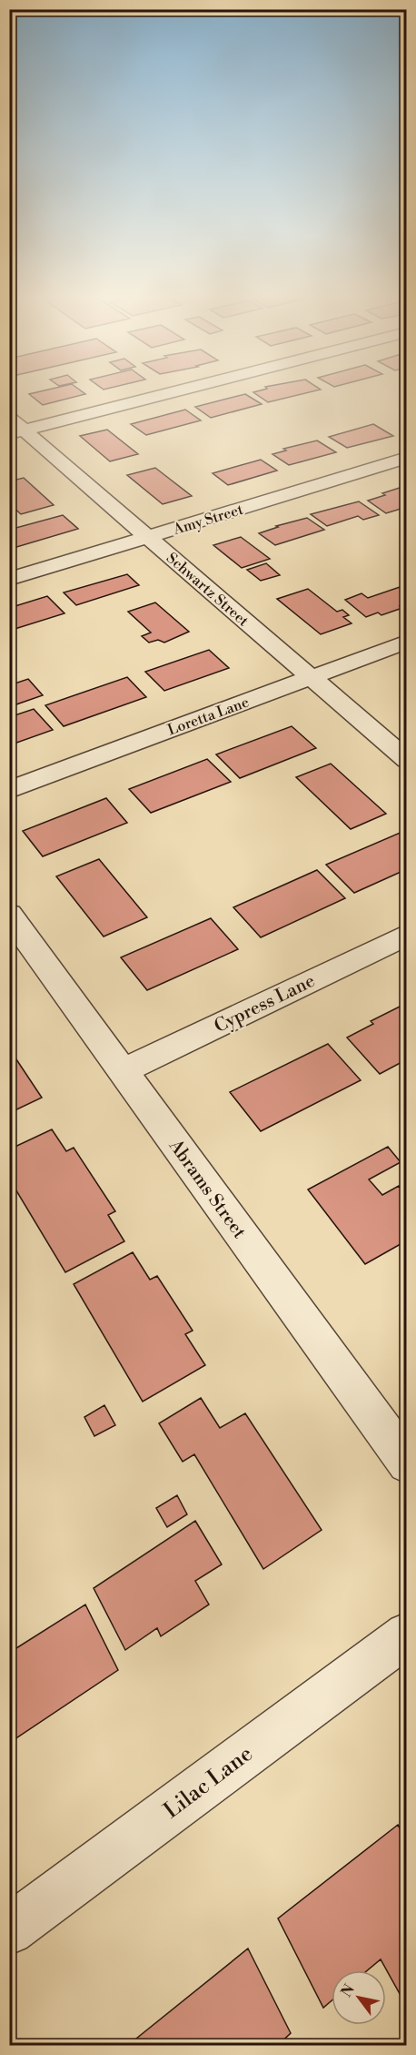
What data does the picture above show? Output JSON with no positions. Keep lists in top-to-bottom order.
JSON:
{
  "streets": {
    "street": [
      "Amy Street",
      "Schwartz Street",
      "Loretta Lane",
      "Cypress Lane",
      "Abrams Street",
      "Lilac Lane"
    ]
  },
  "crossings": [
    ["Amy Street", "Schwartz Street"],
    ["Schwartz Street", "Loretta Lane"],
    ["Cypress Lane", "Abrams Street"]
  ],
  "north": "top left"
}
